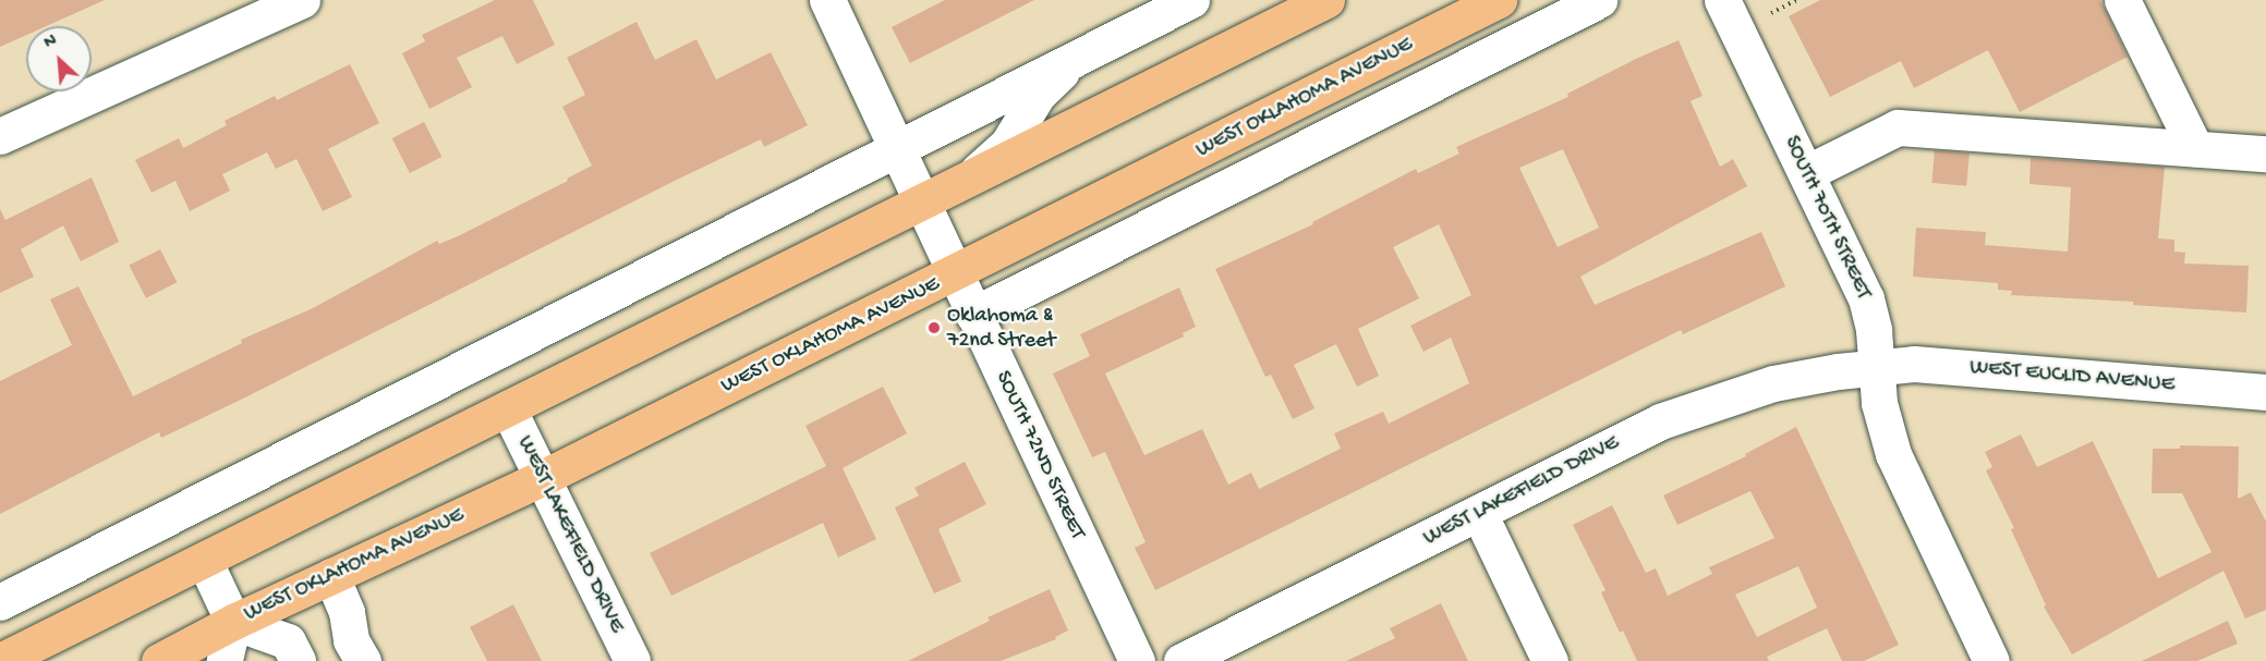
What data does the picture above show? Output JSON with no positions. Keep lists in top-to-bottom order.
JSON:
{
  "streets": {
    "main road": ["WEST OKLAHOMA AVENUE"],
    "street": [
      "SOUTH 70TH STREET",
      "WEST EUCLID AVENUE",
      "SOUTH 72ND STREET",
      "WEST LAKEFIELD DRIVE"
    ]
  },
  "crossings": [
    ["WEST OKLAHOMA AVENUE", "SOUTH 72ND STREET"],
    ["WEST OKLAHOMA AVENUE", "WEST LAKEFIELD DRIVE"],
    ["SOUTH 70TH STREET", "WEST EUCLID AVENUE"],
    ["SOUTH 70TH STREET", "WEST LAKEFIELD DRIVE"],
    ["WEST EUCLID AVENUE", "WEST LAKEFIELD DRIVE"]
  ],
  "places": ["Oklahoma & 72nd Street"],
  "north": "top left"
}
